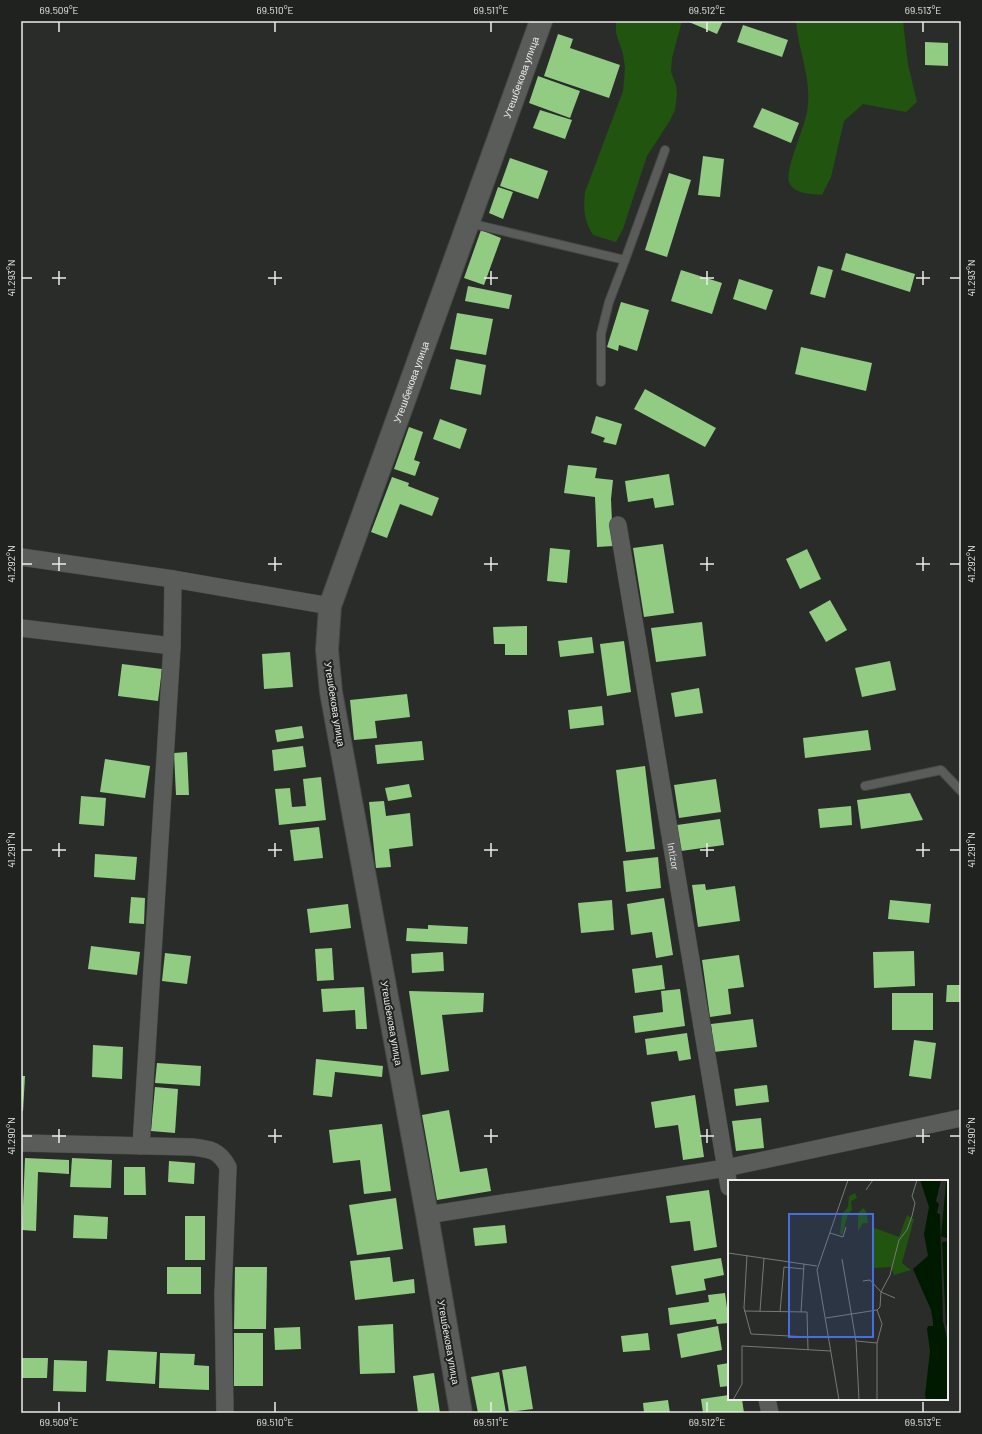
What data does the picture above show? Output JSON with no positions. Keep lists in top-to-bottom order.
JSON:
{
  "streets": {
    "main road": ["Утешбекова улица"],
    "street": ["Intizor"]
  },
  "coordinates": [
    "69.509°E",
    "69.510°E",
    "69.511°E",
    "69.512°E",
    "69.513°E",
    "41.293°N",
    "41.292°N",
    "41.291°N",
    "41.290°N"
  ]
}
